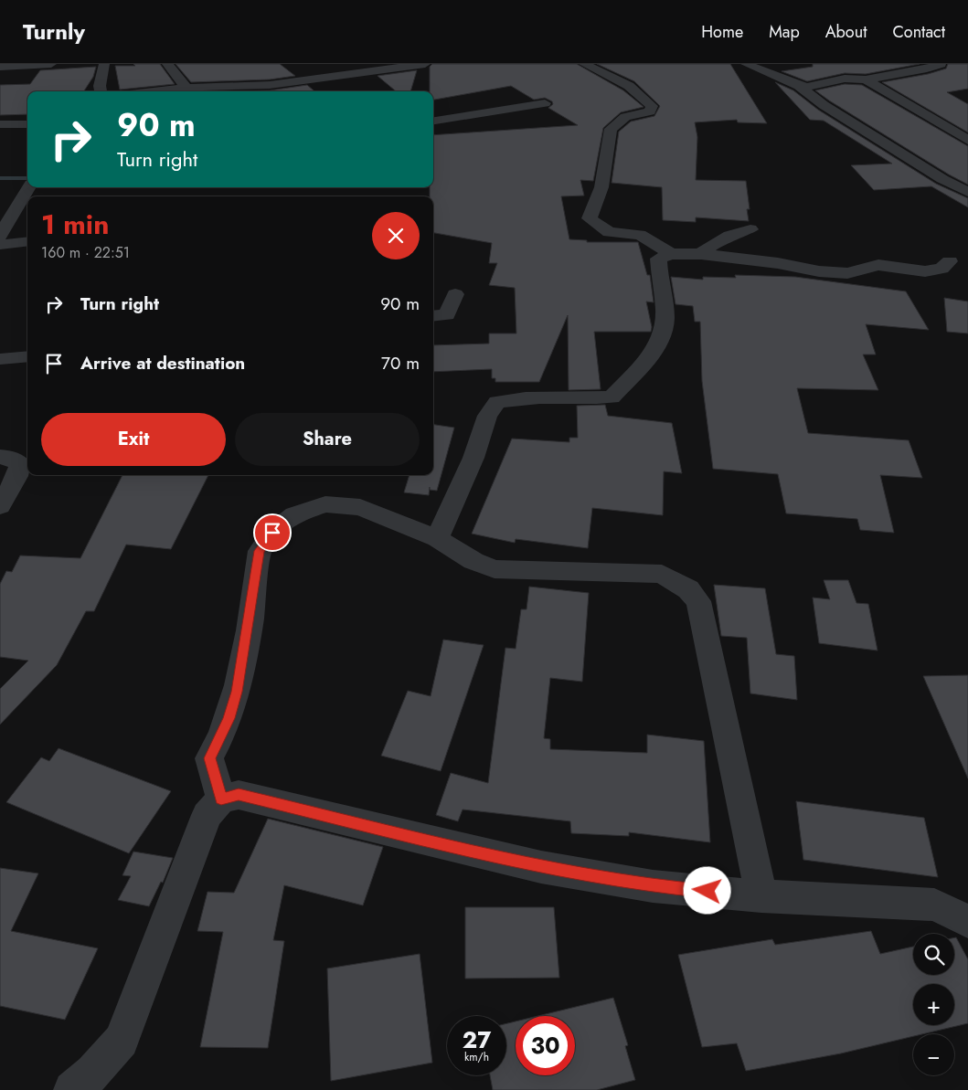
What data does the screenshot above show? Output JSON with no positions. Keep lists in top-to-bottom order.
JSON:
{
  "page": {
    "header": "Turnly",
    "nav": [
      "Home",
      "Map",
      "About",
      "Contact"
    ],
    "turn": ["90 m", "Turn right"],
    "heading": ["1 min", "160 m · 22:51"],
    "list": [
      {
        "name": "Turn right",
        "value": "90 m"
      },
      {
        "name": "Arrive at destination",
        "value": "70 m"
      }
    ],
    "buttons": ["Exit", "Share"],
    "map_buttons": ["+", "−"],
    "speed": "27 km/h",
    "limit": "30"
  }
}
